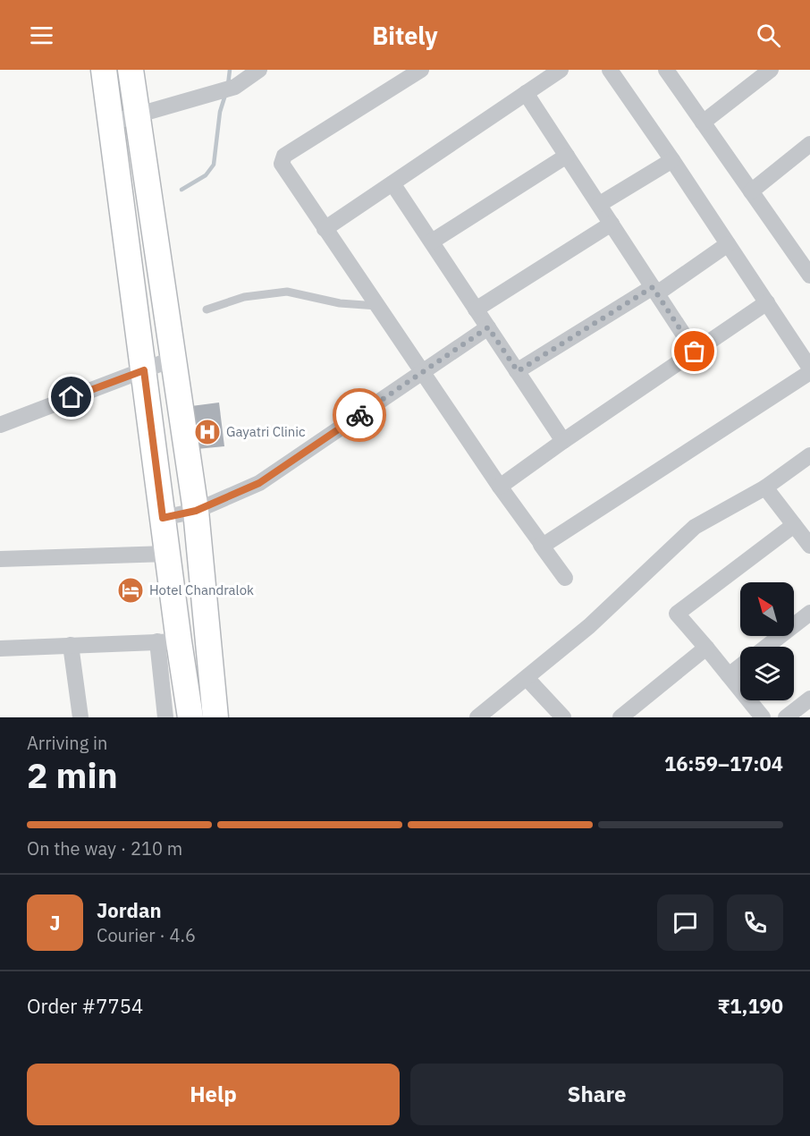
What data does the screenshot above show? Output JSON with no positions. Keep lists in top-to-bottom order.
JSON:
{
  "places": {
    "hospital": ["Gayatri Clinic"],
    "hotel": ["Hotel Chandralok"]
  },
  "north": "top left",
  "page": {
    "header": "Bitely",
    "heading": ["2 min", "Arriving in", "16:59–17:04"],
    "panel": [
      "Jordan",
      "Courier · 4.6",
      "Order #7754",
      "₹1,190"
    ],
    "bar": "On the way · 210 m",
    "round": "J",
    "buttons": ["Help", "Share"]
  }
}
